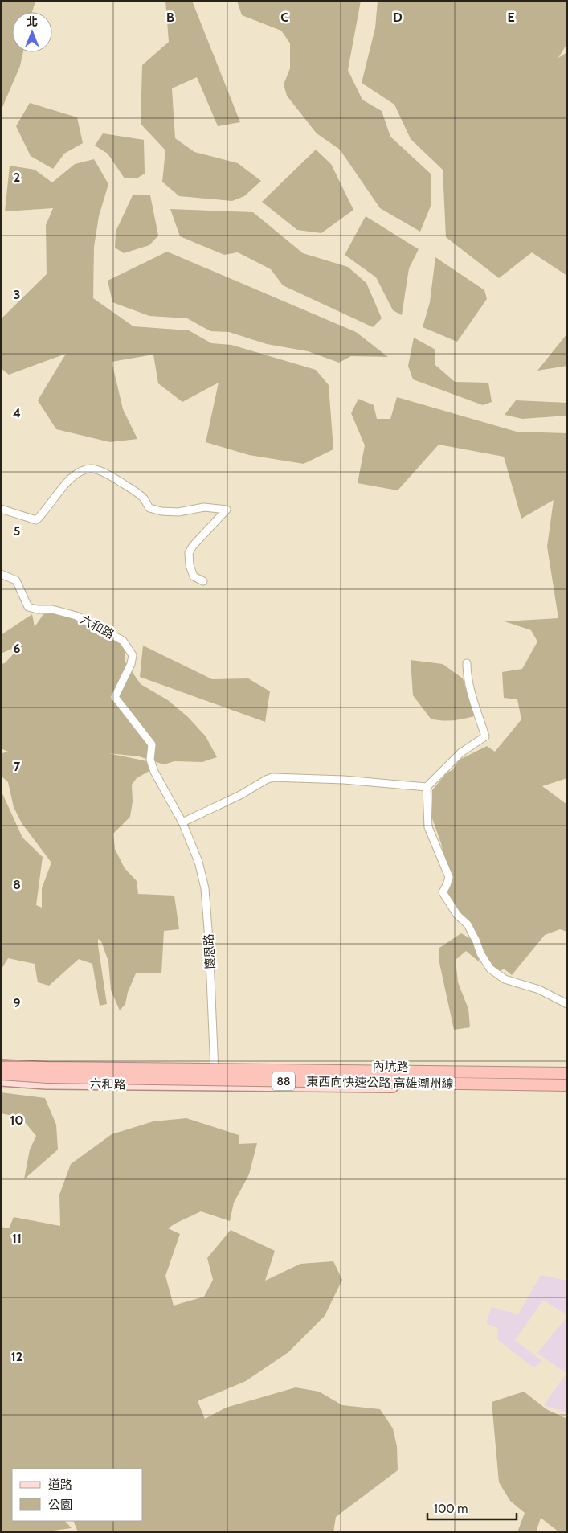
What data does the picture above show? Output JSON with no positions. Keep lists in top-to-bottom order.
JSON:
{
  "streets": {
    "highway": ["88", "東西向快速公路 高雄潮州線"],
    "main road": ["六和路", "內坑路"],
    "street": ["懷恩路"]
  },
  "crossings": [
    ["六和路", "懷恩路"],
    ["六和路", "內坑路"],
    ["懷恩路", "內坑路"]
  ],
  "legend": ["道路", "公園"],
  "scale_bar": "100 m",
  "north": "top",
  "grid": {
    "columns": [
      "B",
      "C",
      "D",
      "E"
    ],
    "rows": [
      "2",
      "3",
      "4",
      "5",
      "6",
      "7",
      "8",
      "9",
      "10",
      "11",
      "12"
    ]
  }
}
